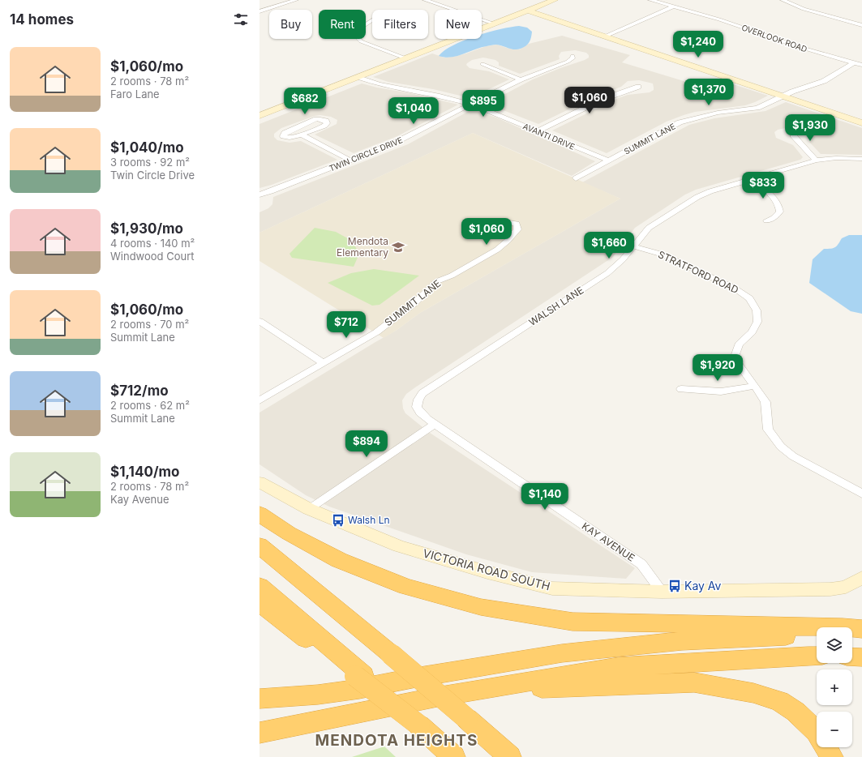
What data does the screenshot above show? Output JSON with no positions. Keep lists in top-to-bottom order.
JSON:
{
  "streets": {
    "street": [
      "OVERLOOK ROAD",
      "AVANTI DRIVE",
      "SUMMIT LANE",
      "TWIN CIRCLE DRIVE",
      "STRATFORD ROAD",
      "WALSH LANE",
      "KAY AVENUE",
      "VICTORIA ROAD SOUTH"
    ]
  },
  "crossings": [
    ["OVERLOOK ROAD", "SUMMIT LANE"],
    ["AVANTI DRIVE", "SUMMIT LANE"],
    ["AVANTI DRIVE", "TWIN CIRCLE DRIVE"],
    ["STRATFORD ROAD", "WALSH LANE"],
    ["WALSH LANE", "KAY AVENUE"],
    ["KAY AVENUE", "VICTORIA ROAD SOUTH"]
  ],
  "districts": ["MENDOTA HEIGHTS"],
  "places": {
    "school or university": ["Mendota Elementary"],
    "bus stop": ["Walsh Ln", "Kay Av"]
  },
  "page": {
    "heading": "14 homes",
    "chip": [
      "Buy",
      "Rent",
      "Filters",
      "New"
    ],
    "price": [
      "$1,240",
      "$1,370",
      "$1,060",
      "$682",
      "$895",
      "$1,040",
      "$1,930",
      "$833",
      "$1,060",
      "$1,660",
      "$712",
      "$1,920",
      "$894",
      "$1,140"
    ],
    "list": [
      {
        "name": "$1,060/mo",
        "note": "2 rooms · 78 m² · Faro Lane"
      },
      {
        "name": "$1,040/mo",
        "note": "3 rooms · 92 m² · Twin Circle Drive"
      },
      {
        "name": "$1,930/mo",
        "note": "4 rooms · 140 m² · Windwood Court"
      },
      {
        "name": "$1,060/mo",
        "note": "2 rooms · 70 m² · Summit Lane"
      },
      {
        "name": "$712/mo",
        "note": "2 rooms · 62 m² · Summit Lane"
      },
      {
        "name": "$1,140/mo",
        "note": "2 rooms · 78 m² · Kay Avenue"
      }
    ],
    "map_buttons": ["+", "−"]
  }
}
